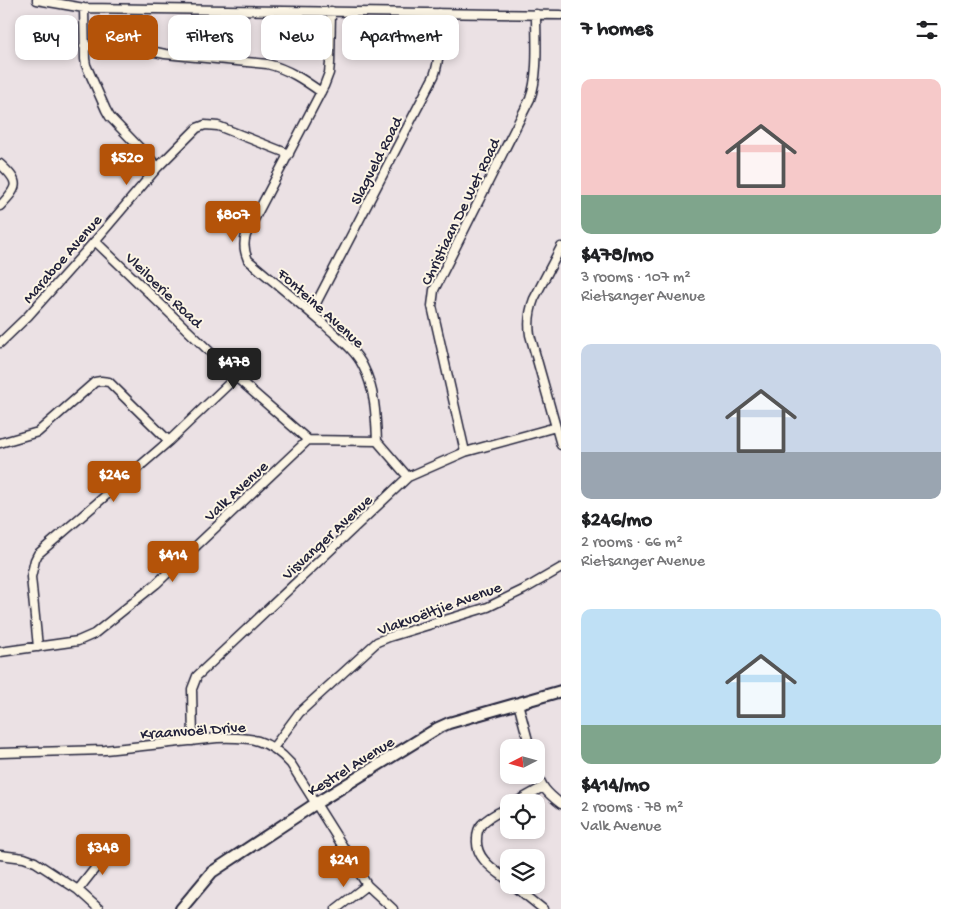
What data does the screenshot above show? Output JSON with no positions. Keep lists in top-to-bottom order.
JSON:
{
  "streets": {
    "street": [
      "Slagveld Road",
      "Christiaan De Wet Road",
      "Maraboe Avenue",
      "Vleiloerie Road",
      "Fonteine Avenue",
      "Valk Avenue",
      "Visvanger Avenue",
      "Vlakvoëltjie Avenue",
      "Kraanvoël Drive",
      "Kestrel Avenue"
    ]
  },
  "crossings": [
    ["Slagveld Road", "Fonteine Avenue"],
    ["Christiaan De Wet Road", "Visvanger Avenue"],
    ["Maraboe Avenue", "Vleiloerie Road"],
    ["Maraboe Avenue", "Fonteine Avenue"],
    ["Vleiloerie Road", "Valk Avenue"],
    ["Visvanger Avenue", "Kraanvoël Drive"],
    ["Vlakvoëltjie Avenue", "Kraanvoël Drive"],
    ["Kraanvoël Drive", "Kestrel Avenue"]
  ],
  "north": "left",
  "page": {
    "heading": "7 homes",
    "chip": [
      "Buy",
      "Rent",
      "Filters",
      "New",
      "Apartment"
    ],
    "list": [
      {
        "name": "$478/mo",
        "note": "3 rooms · 107 m² · Rietsanger Avenue"
      },
      {
        "name": "$246/mo",
        "note": "2 rooms · 66 m² · Rietsanger Avenue"
      },
      {
        "name": "$414/mo",
        "note": "2 rooms · 78 m² · Valk Avenue"
      }
    ],
    "price": [
      "$520",
      "$807",
      "$478",
      "$246",
      "$414",
      "$348",
      "$241"
    ]
  }
}
